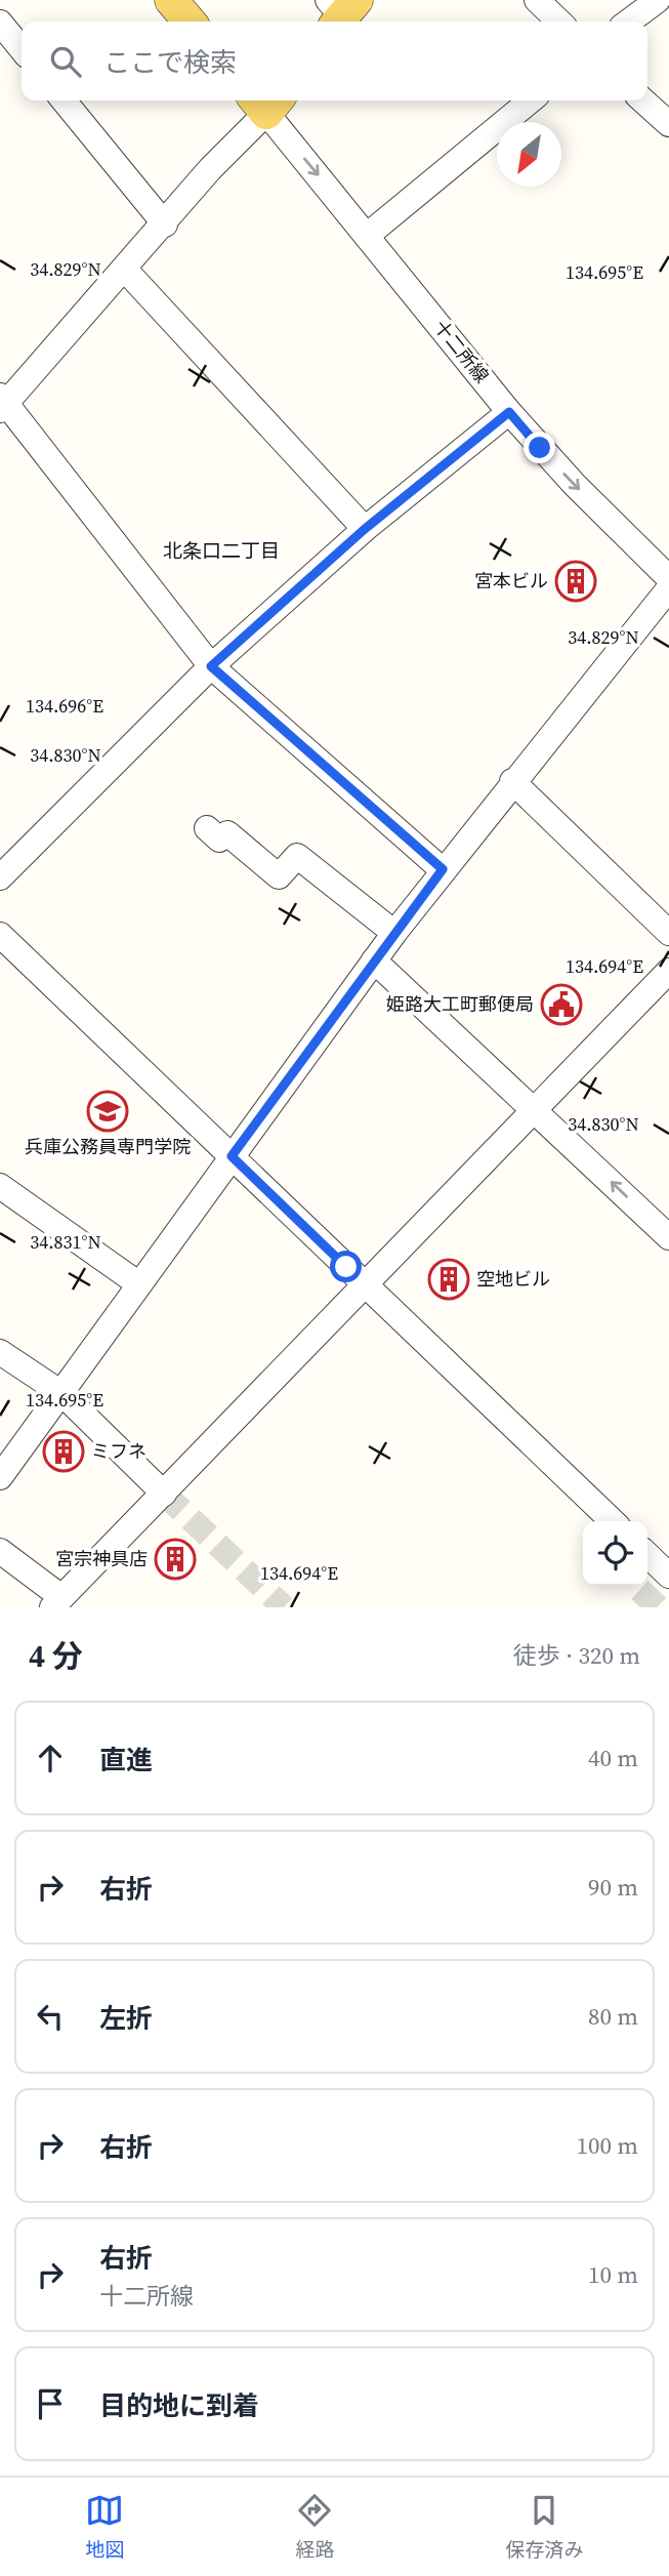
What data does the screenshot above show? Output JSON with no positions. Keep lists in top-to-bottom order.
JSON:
{
  "streets": {
    "street": ["十二所線"]
  },
  "districts": ["北条口二丁目"],
  "places": {
    "building": [
      "宮本ビル",
      "空地ビル",
      "ミフネ",
      "宮宗神具店"
    ],
    "public building": ["姫路大工町郵便局"],
    "school or university": ["兵庫公務員専門学院"]
  },
  "north": "bottom left",
  "page": {
    "search": "ここで検索",
    "heading": ["4 分", "徒歩 · 320 m"],
    "list": [
      ["直進", "40 m"],
      ["右折", "90 m"],
      ["左折", "80 m"],
      ["右折", "100 m"],
      ["右折", "十二所線", "10 m"],
      "目的地に到着"
    ],
    "nav": ["地図", "経路", "保存済み"]
  },
  "coordinates": [
    "34.829°N",
    "134.695°E",
    "134.696°E",
    "34.830°N",
    "134.694°E",
    "34.831°N"
  ]
}
